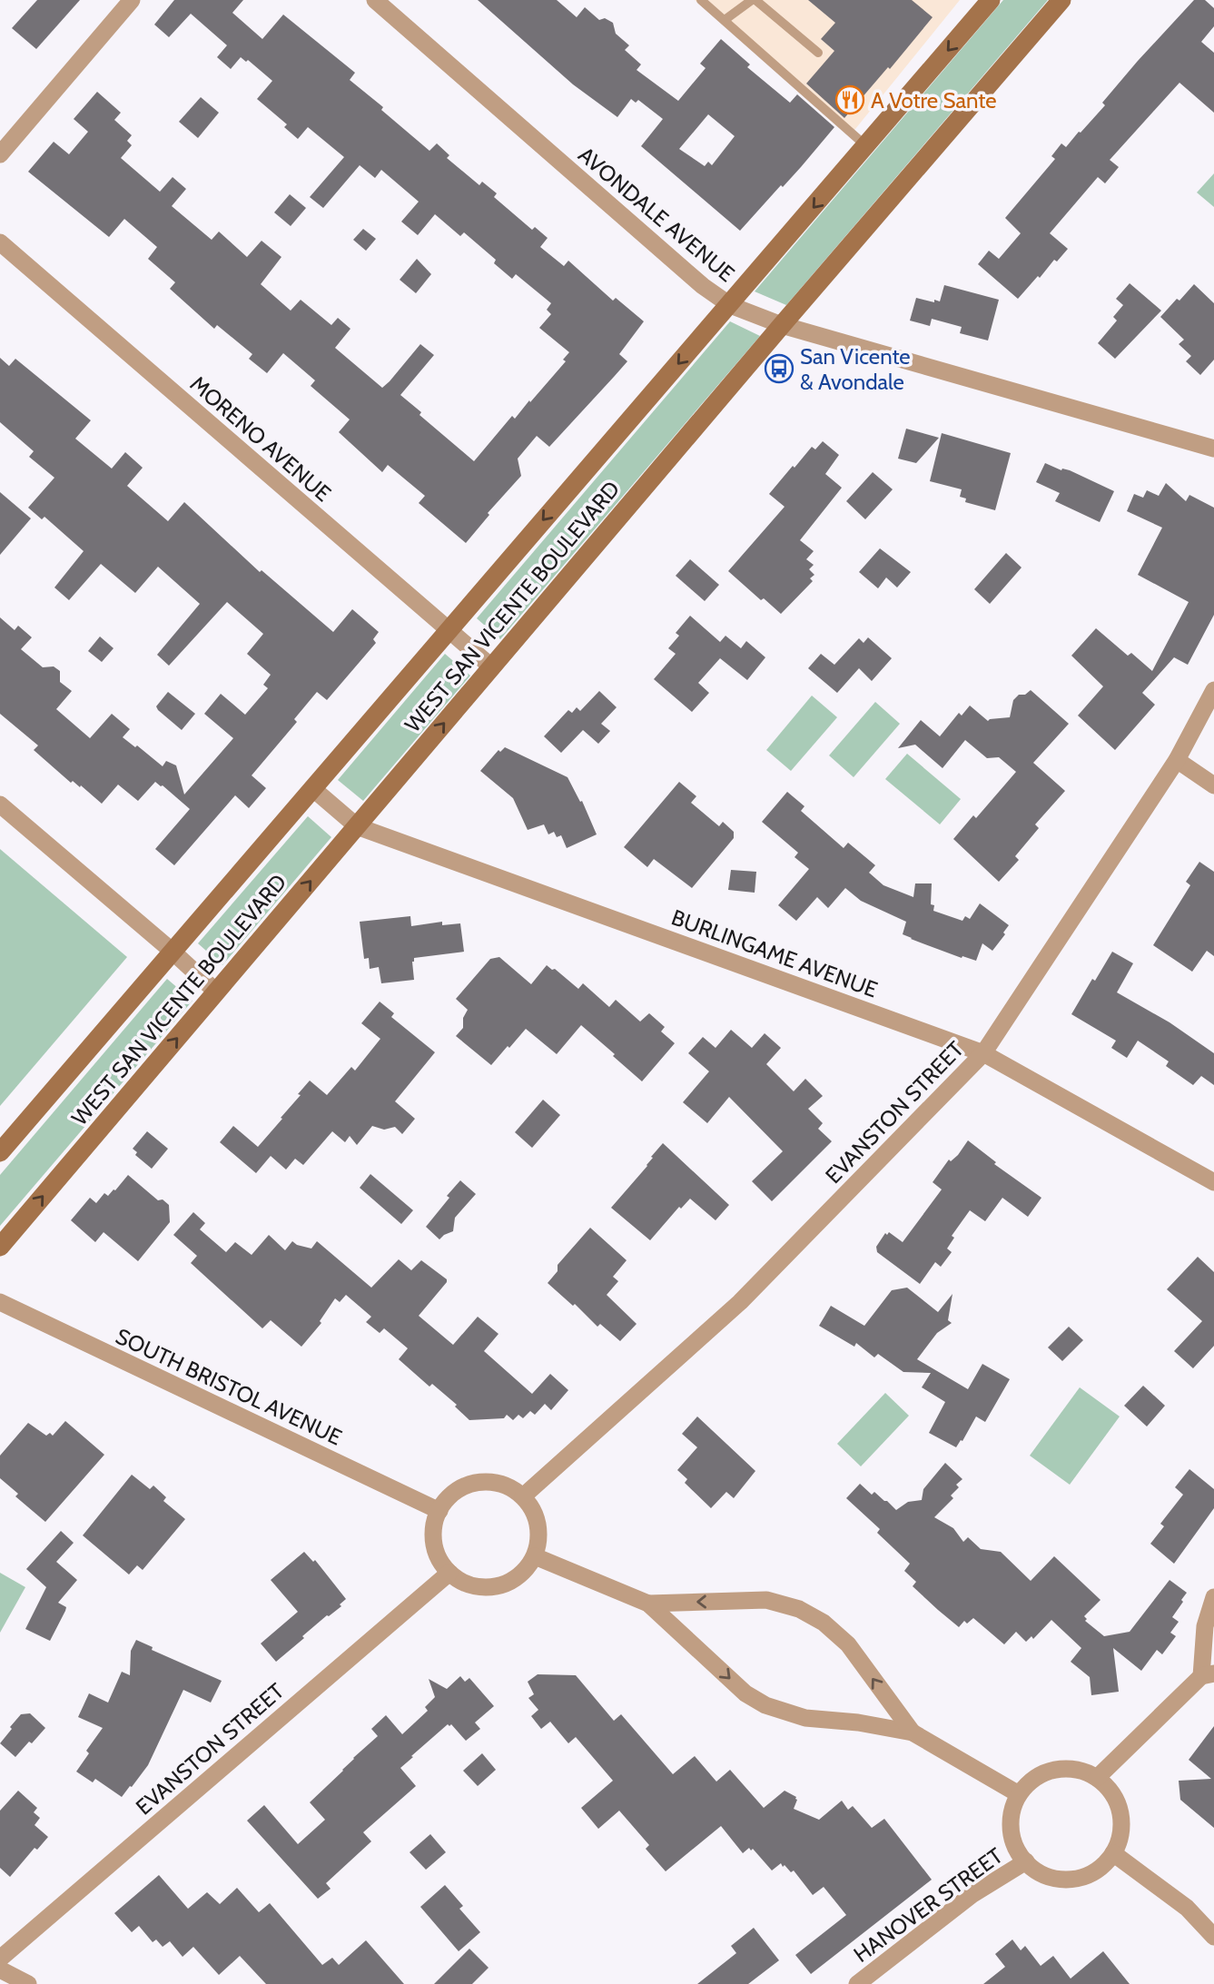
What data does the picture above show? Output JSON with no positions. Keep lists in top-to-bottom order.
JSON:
{
  "streets": {
    "main road": ["WEST SAN VICENTE BOULEVARD"],
    "street": [
      "AVONDALE AVENUE",
      "MORENO AVENUE",
      "BURLINGAME AVENUE",
      "EVANSTON STREET",
      "SOUTH BRISTOL AVENUE",
      "HANOVER STREET"
    ]
  },
  "crossings": [
    ["AVONDALE AVENUE", "WEST SAN VICENTE BOULEVARD"],
    ["MORENO AVENUE", "WEST SAN VICENTE BOULEVARD"],
    ["WEST SAN VICENTE BOULEVARD", "BURLINGAME AVENUE"],
    ["BURLINGAME AVENUE", "EVANSTON STREET"],
    ["EVANSTON STREET", "SOUTH BRISTOL AVENUE"]
  ],
  "places": {
    "restaurant": ["A Votre Sante"],
    "bus stop": ["San Vicente & Avondale"]
  }
}
